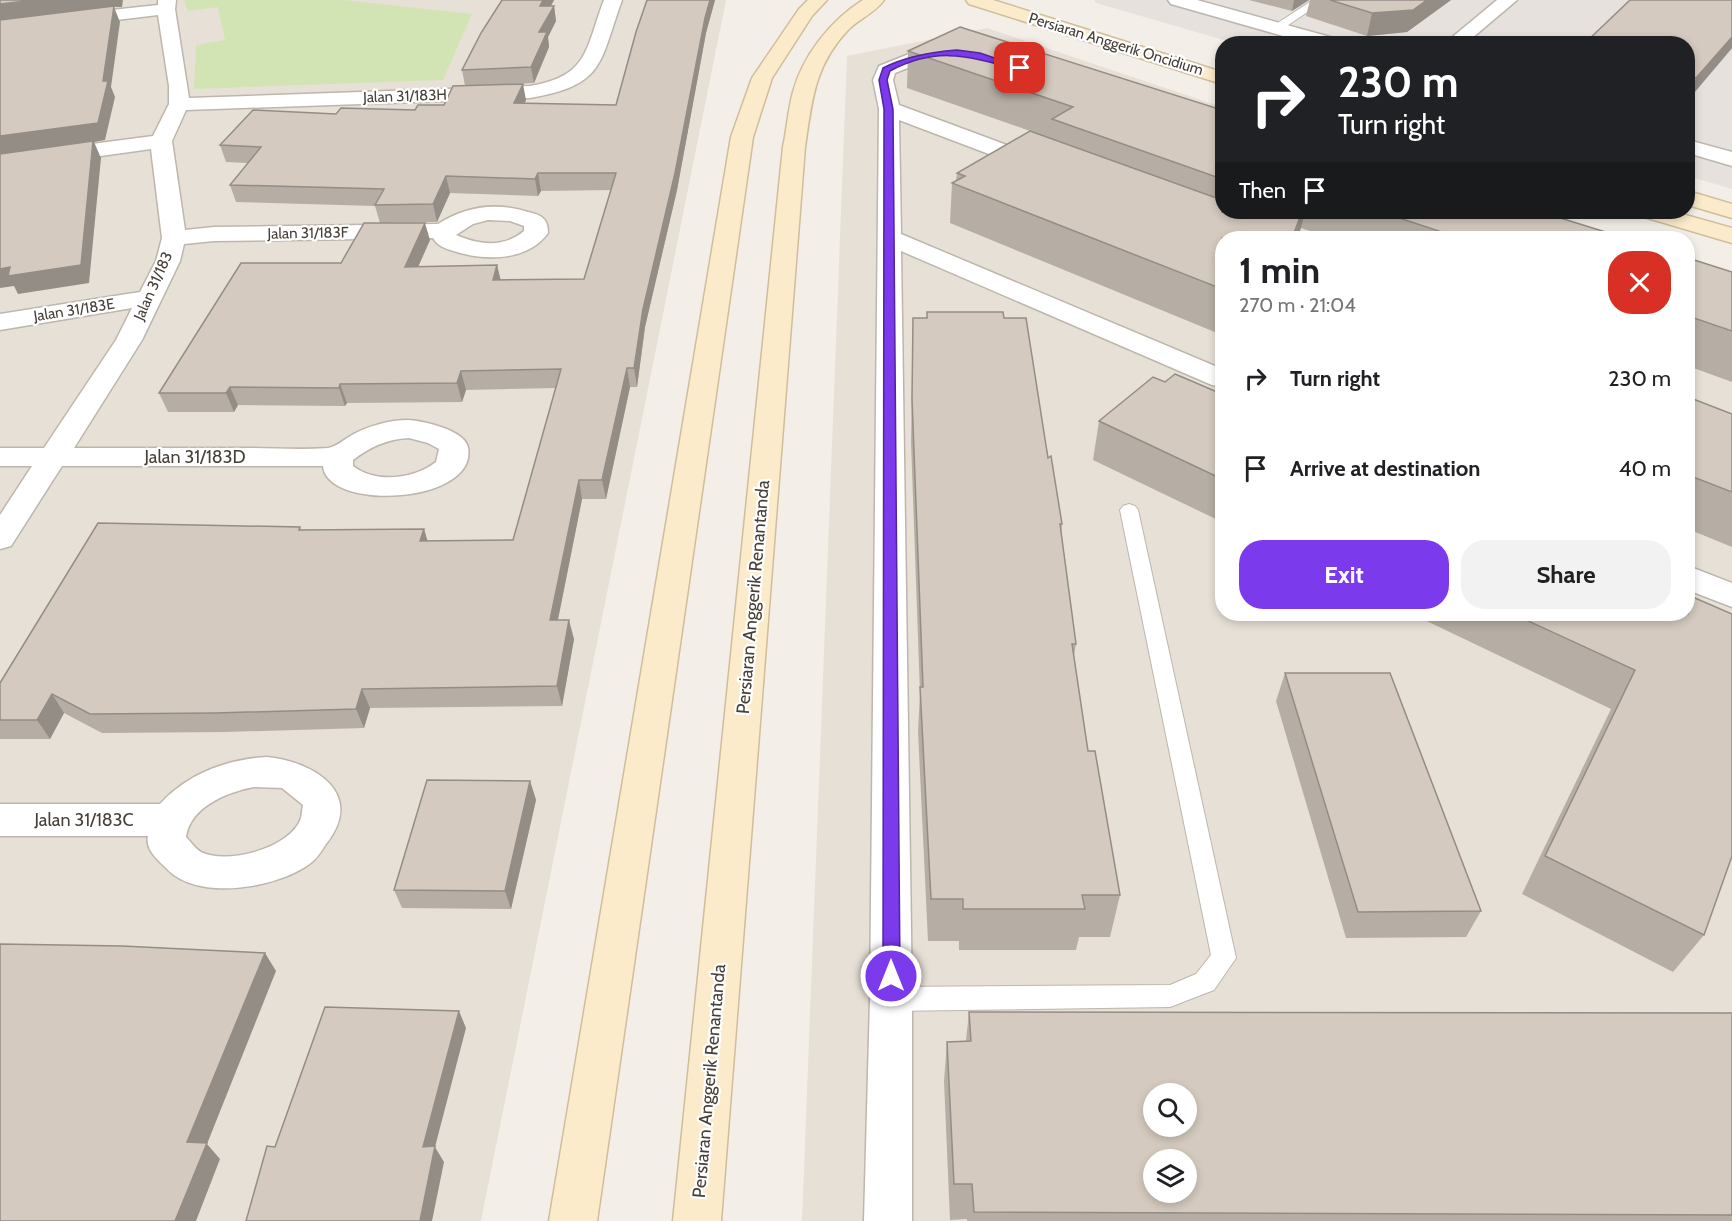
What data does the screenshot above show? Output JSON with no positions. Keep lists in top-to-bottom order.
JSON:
{
  "streets": {
    "main road": ["Persiaran Anggerik Oncidium", "Persiaran Anggerik Renantanda"],
    "street": [
      "Jalan 31/183H",
      "Jalan 31/183F",
      "Jalan 31/183",
      "Jalan 31/183E",
      "Jalan 31/183D",
      "Jalan 31/183C"
    ]
  },
  "crossings": [
    ["Jalan 31/183F", "Jalan 31/183"],
    ["Jalan 31/183", "Jalan 31/183E"],
    ["Jalan 31/183", "Jalan 31/183D"]
  ],
  "page": {
    "turn": ["230 m", "Turn right"],
    "then": "Then",
    "heading": ["1 min", "270 m · 21:04"],
    "list": [
      {
        "name": "Turn right",
        "value": "230 m"
      },
      {
        "name": "Arrive at destination",
        "value": "40 m"
      }
    ],
    "buttons": ["Exit", "Share"]
  }
}
